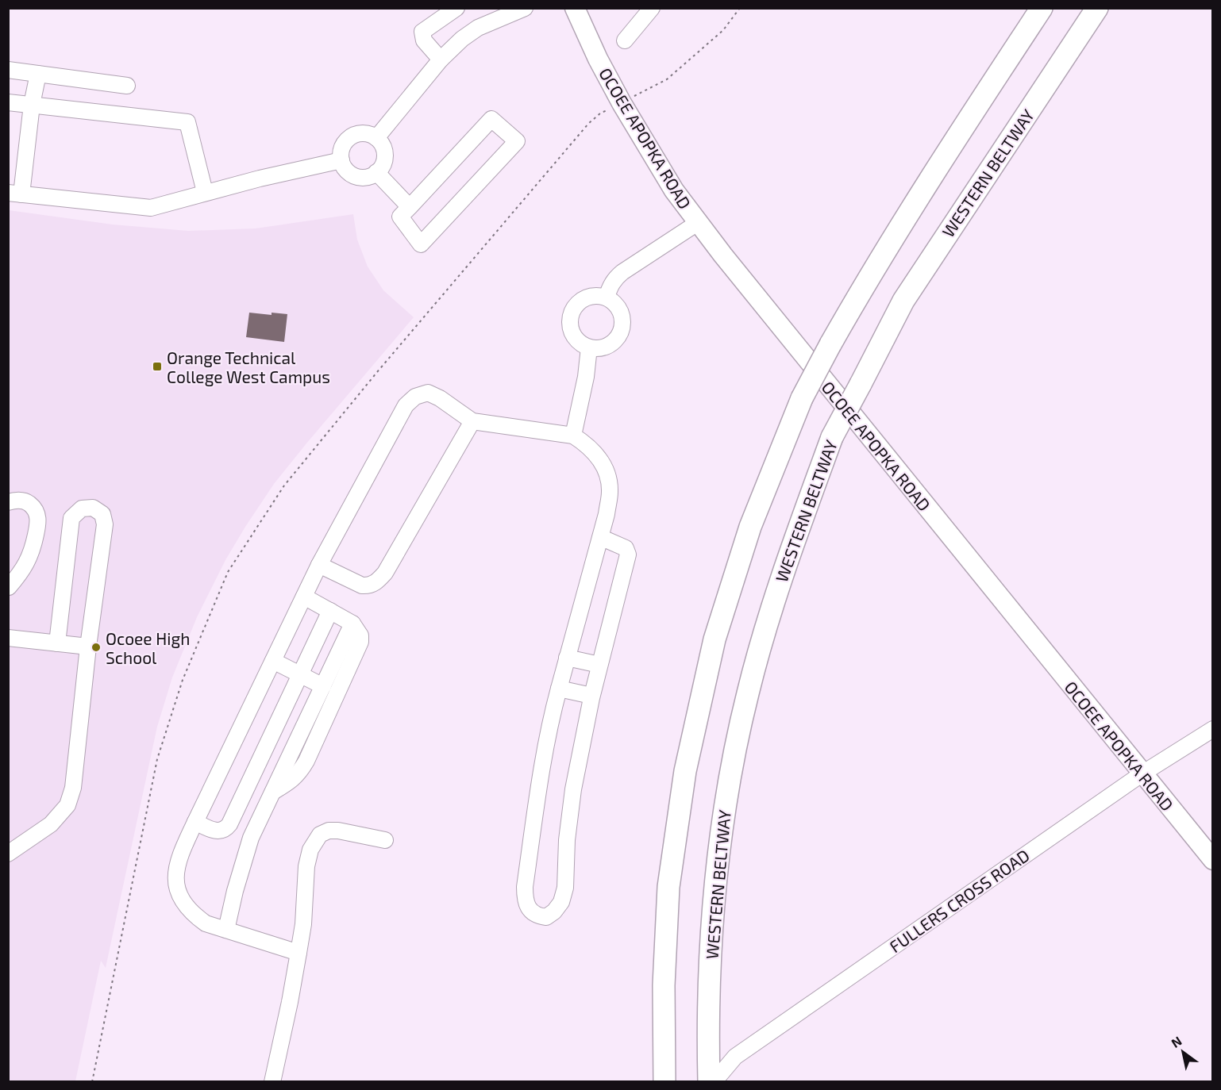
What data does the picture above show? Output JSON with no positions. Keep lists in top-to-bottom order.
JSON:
{
  "streets": {
    "highway": ["WESTERN BELTWAY"],
    "main road": ["OCOEE APOPKA ROAD"],
    "street": ["FULLERS CROSS ROAD"]
  },
  "crossings": [
    ["OCOEE APOPKA ROAD", "FULLERS CROSS ROAD"]
  ],
  "places": {
    "transit": ["Orange Technical College West Campus"],
    "other": ["Ocoee High School"]
  },
  "north": "top left"
}
